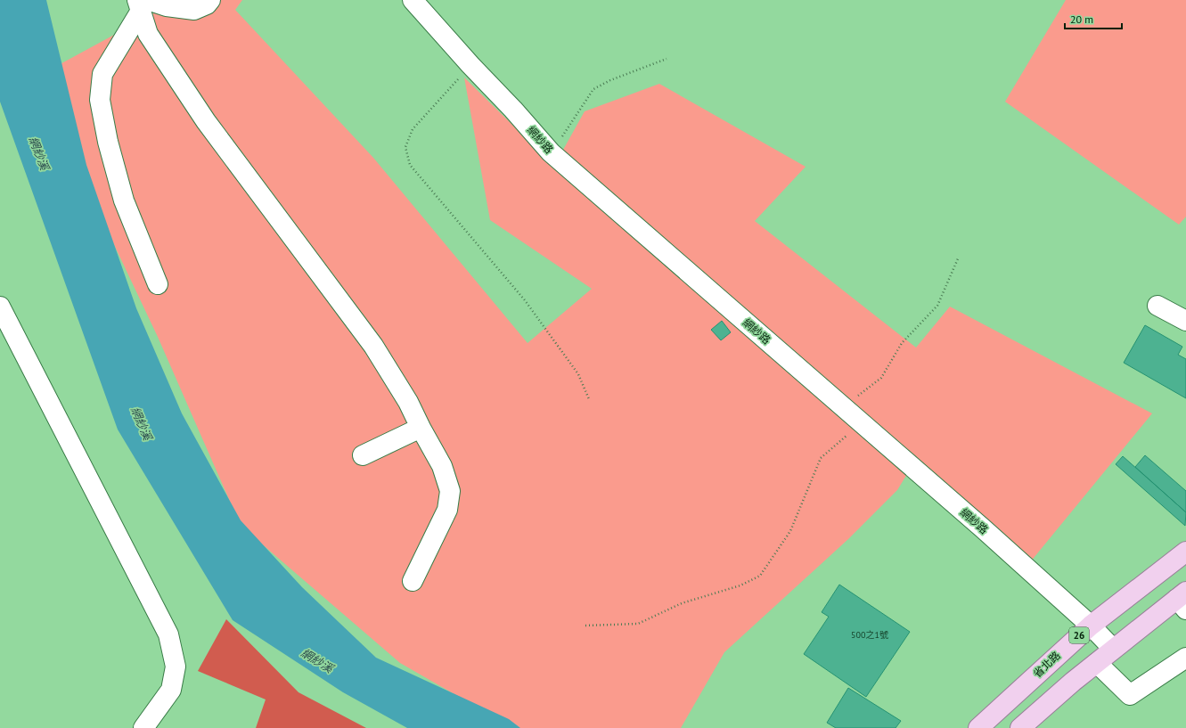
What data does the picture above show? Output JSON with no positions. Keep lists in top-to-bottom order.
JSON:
{
  "streets": {
    "main road": ["26", "省北路"],
    "street": ["網紗路"]
  },
  "crossings": [
    ["網紗路", "省北路"]
  ],
  "water": ["網紗溪"],
  "house_numbers": ["500之1號"],
  "scale_bar": "20 m"
}
